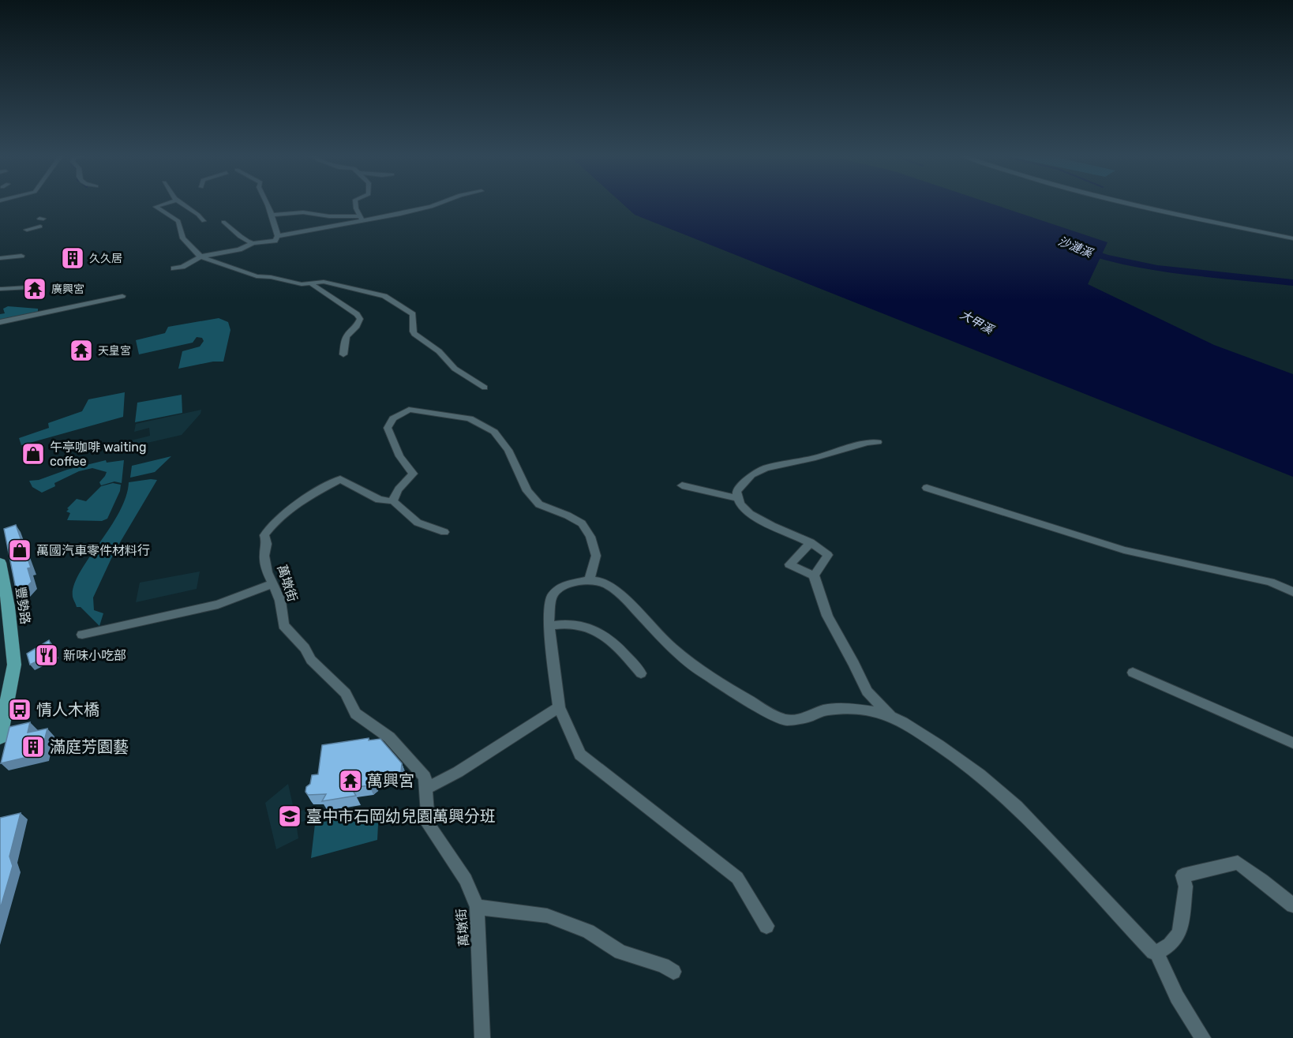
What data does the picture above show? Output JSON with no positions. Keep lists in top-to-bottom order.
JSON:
{
  "streets": {
    "main road": ["豐勢路"],
    "street": ["萬墩街"]
  },
  "water": ["沙漣溪", "大甲溪"],
  "places": {
    "building": ["久久居", "滿庭芳園藝"],
    "temple": ["廣興宮", "天皇宮", "萬興宮"],
    "shop": ["午亭咖啡 waiting coffee", "萬國汽車零件材料行"],
    "restaurant": ["新味小吃部"],
    "bus stop": ["情人木橋"],
    "school or university": ["臺中市石岡幼兒園萬興分班"]
  }
}
